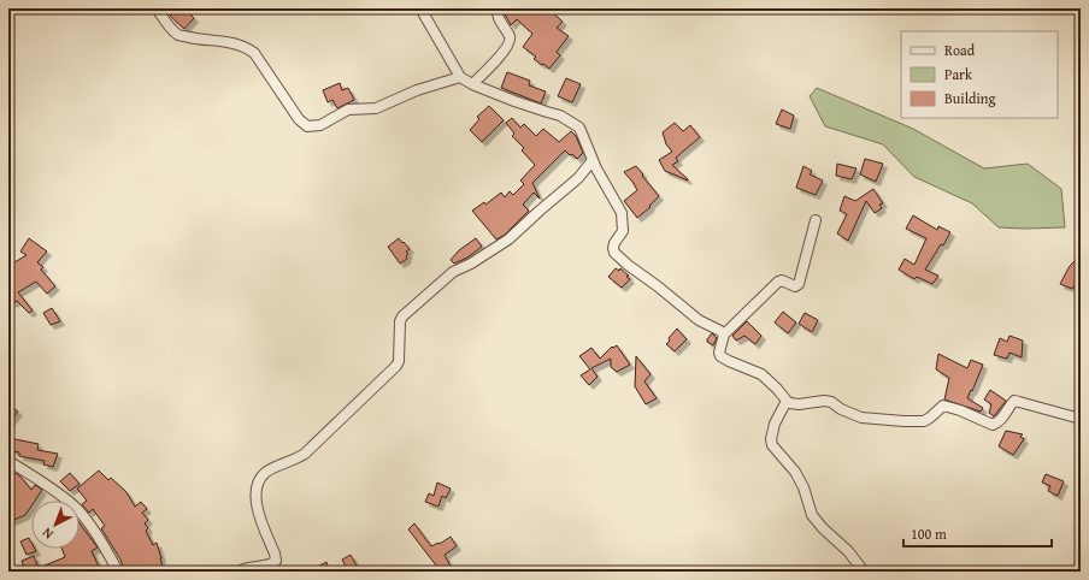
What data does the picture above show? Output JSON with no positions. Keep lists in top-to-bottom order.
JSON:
{
  "legend": ["Road", "Park", "Building"],
  "scale_bar": "100 m",
  "north": "bottom left"
}
